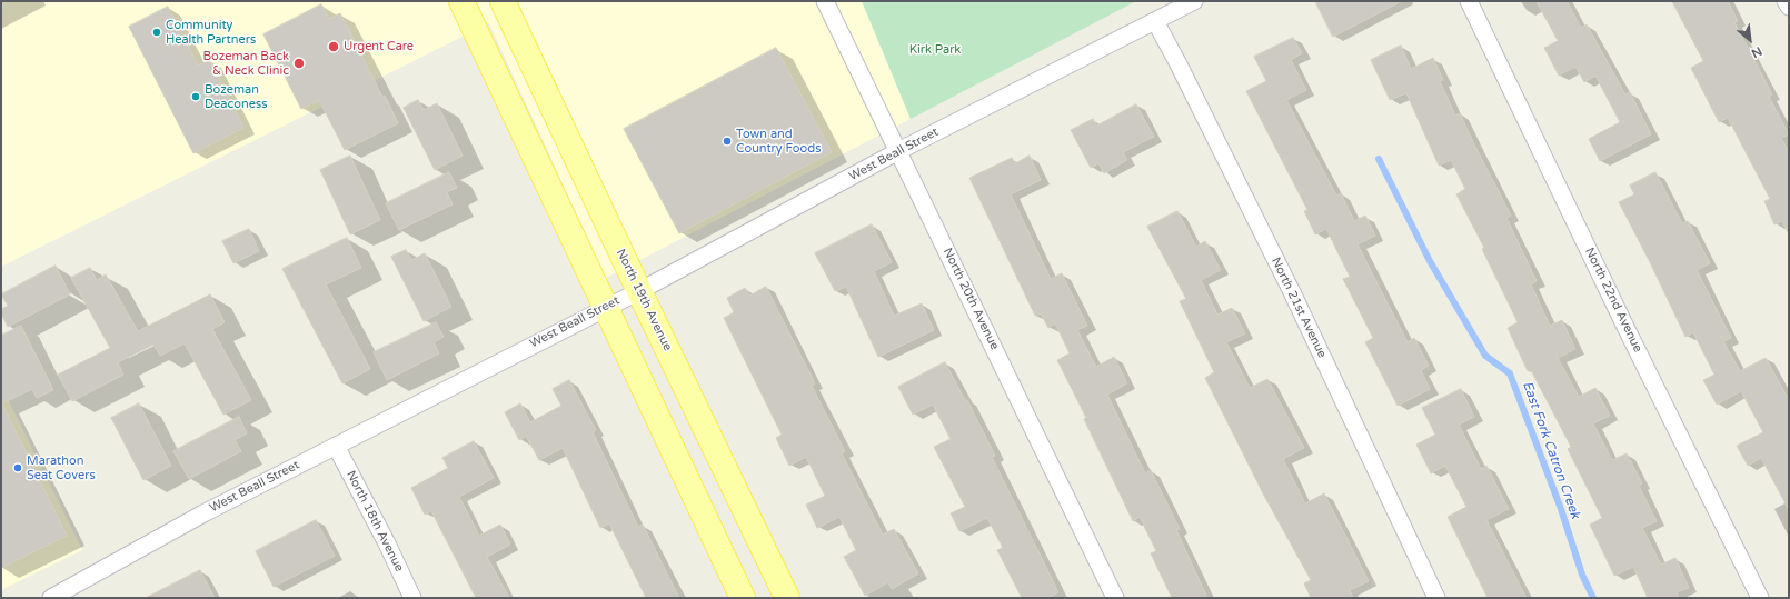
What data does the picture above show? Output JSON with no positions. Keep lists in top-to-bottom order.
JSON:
{
  "streets": {
    "main road": ["North 19th Avenue"],
    "street": [
      "West Beall Street",
      "North 20th Avenue",
      "North 22nd Avenue",
      "North 21st Avenue",
      "North 18th Avenue"
    ]
  },
  "crossings": [
    ["West Beall Street", "North 20th Avenue"],
    ["West Beall Street", "North 19th Avenue"],
    ["West Beall Street", "North 21st Avenue"],
    ["West Beall Street", "North 18th Avenue"]
  ],
  "water": ["East Fork Catron Creek"],
  "parks": ["Kirk Park"],
  "places": [
    "Community Health Partners",
    "Urgent Care",
    "Bozeman Back & Neck Clinic",
    "Bozeman Deaconess",
    "Town and Country Foods",
    "Marathon Seat Covers"
  ],
  "north": "bottom right"
}
